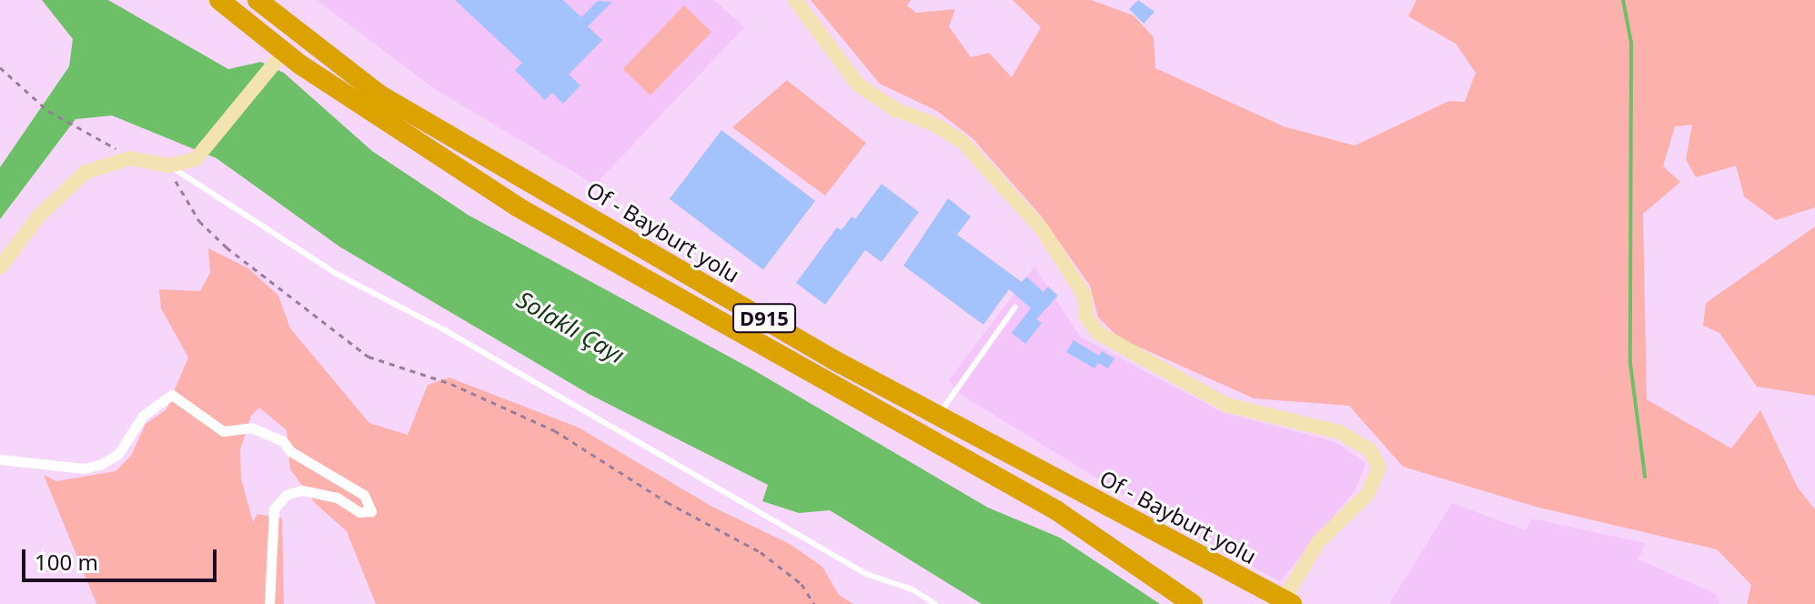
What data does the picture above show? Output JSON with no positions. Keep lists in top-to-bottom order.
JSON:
{
  "streets": {
    "highway": ["Of - Bayburt yolu", "D915"]
  },
  "water": ["Solaklı Çayı"],
  "scale_bar": "100 m"
}
